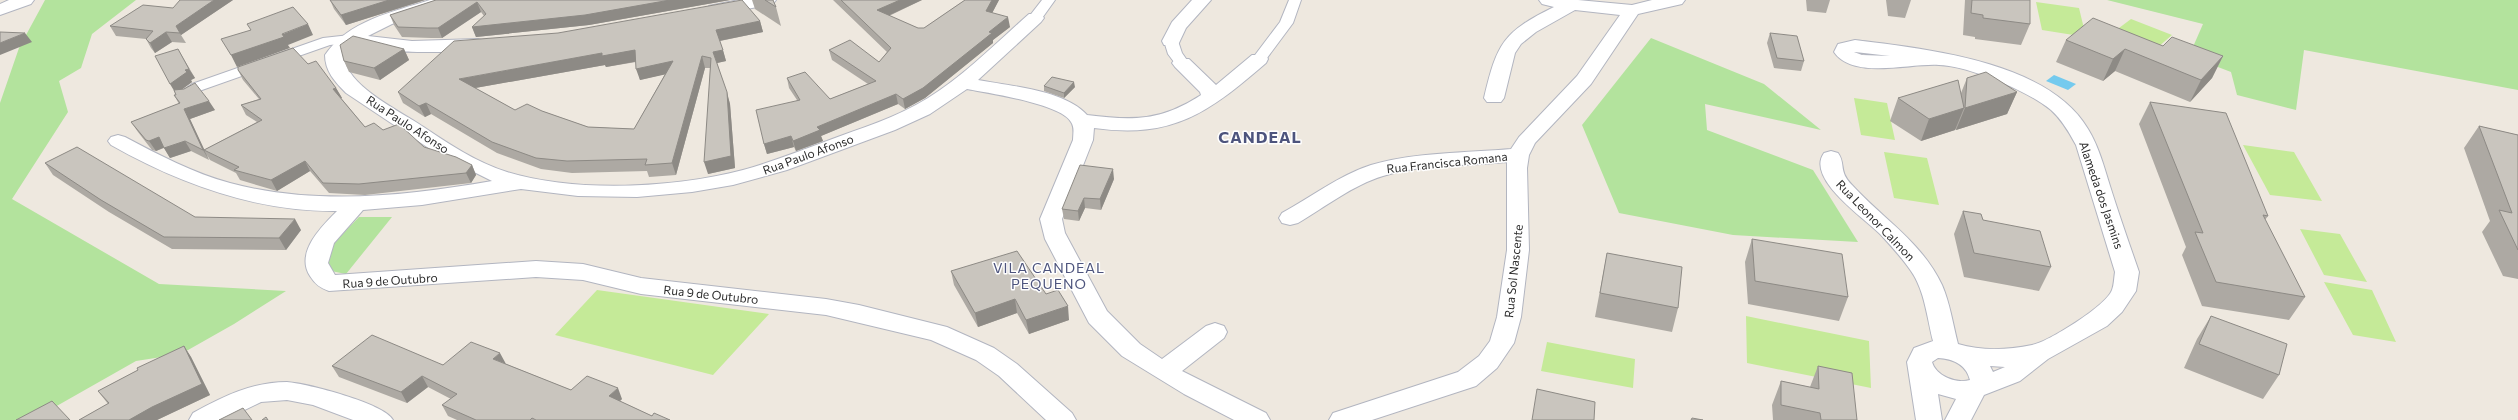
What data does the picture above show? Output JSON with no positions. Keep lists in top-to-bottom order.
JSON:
{
  "streets": {
    "street": [
      "Rua Paulo Afonso",
      "Rua Francisca Romana",
      "Alameda dos Jasmins",
      "Rua Leonor Calmon",
      "Rua Sol Nascente",
      "Rua 9 de Outubro"
    ]
  },
  "crossings": [
    ["Rua Paulo Afonso", "Rua 9 de Outubro"],
    ["Rua Francisca Romana", "Rua Sol Nascente"],
    ["Alameda dos Jasmins", "Rua Leonor Calmon"]
  ],
  "districts": ["CANDEAL", "VILA CANDEAL PEQUENO"]
}
